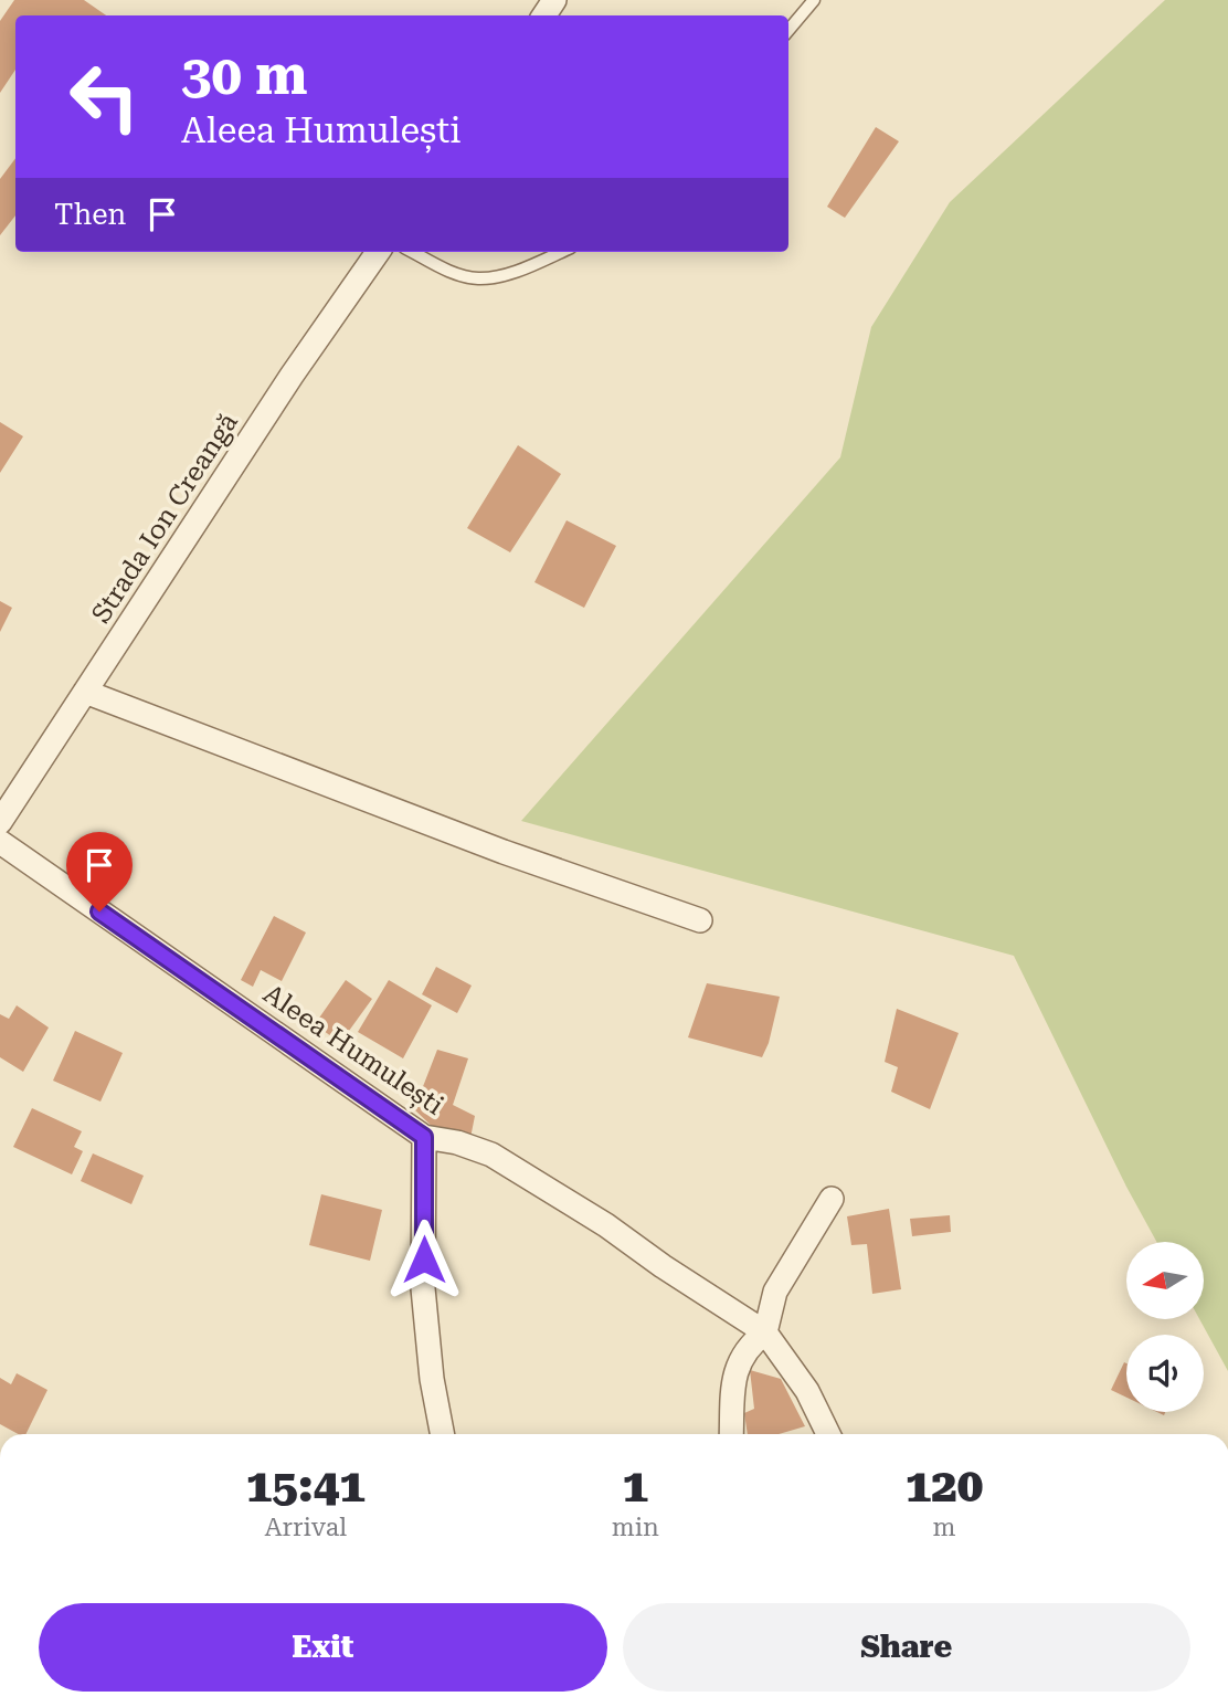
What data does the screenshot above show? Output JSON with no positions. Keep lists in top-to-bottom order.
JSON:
{
  "streets": {
    "street": ["Strada Ion Creangă", "Aleea Humulești"]
  },
  "north": "left",
  "page": {
    "turn": ["30 m", "Aleea Humulești"],
    "then": "Then",
    "eta": [
      "15:41",
      "Arrival",
      "1",
      "min",
      "120",
      "m"
    ],
    "buttons": ["Exit", "Share"]
  }
}
